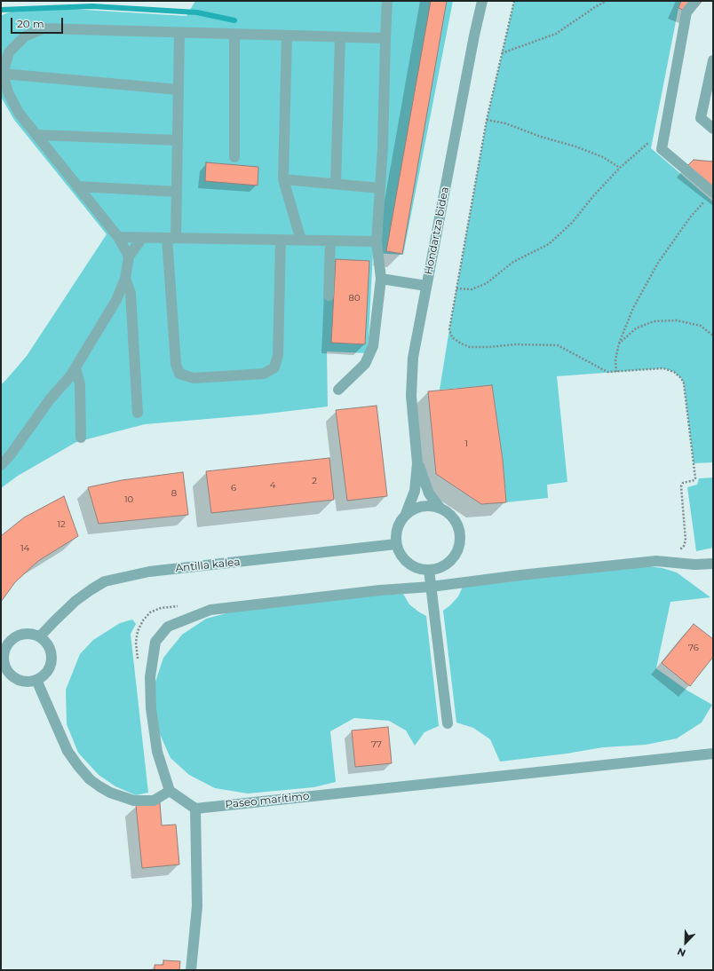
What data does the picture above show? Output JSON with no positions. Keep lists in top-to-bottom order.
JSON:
{
  "streets": {
    "street": ["Hondartza bidea", "Antilla kalea", "Paseo marítimo"]
  },
  "house_numbers": [
    "80",
    "1",
    "2",
    "4",
    "6",
    "8",
    "10",
    "12",
    "14",
    "76",
    "77"
  ],
  "scale_bar": "20 m",
  "north": "bottom left"
}
